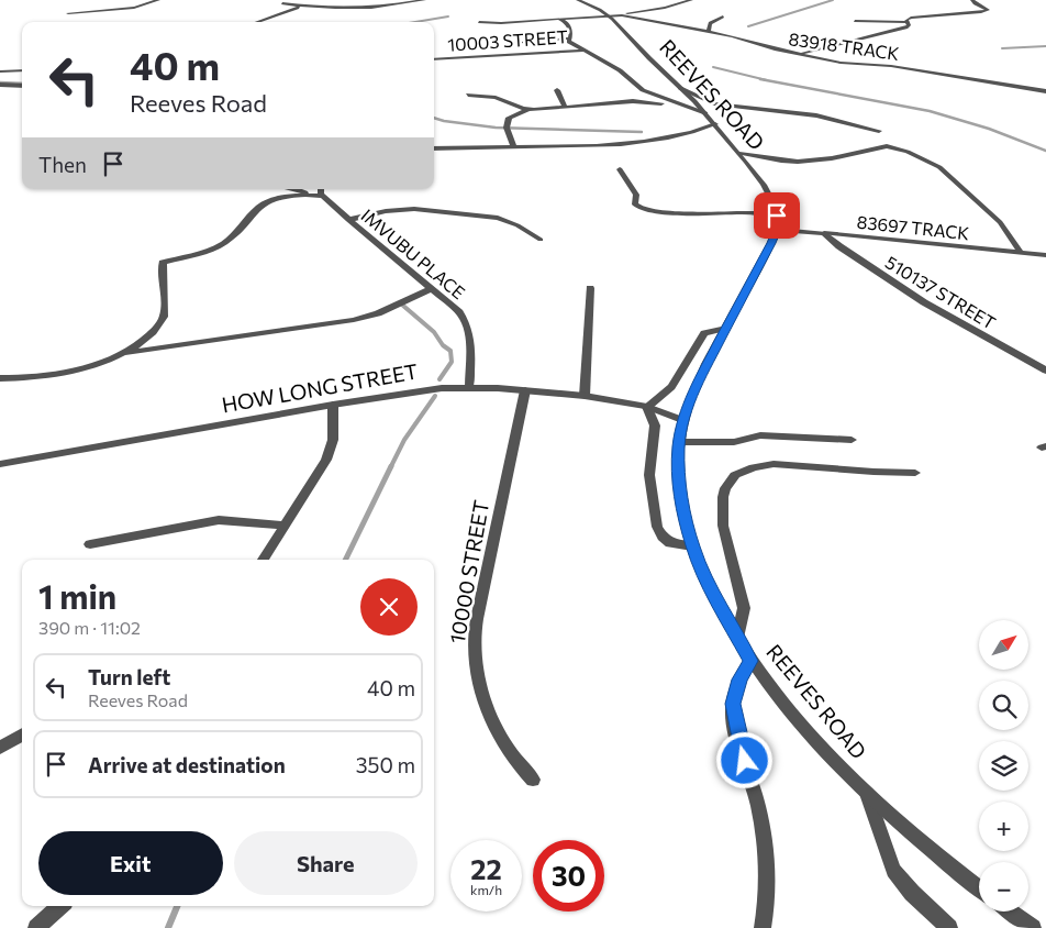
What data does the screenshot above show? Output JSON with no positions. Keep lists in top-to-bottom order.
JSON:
{
  "streets": {
    "street": [
      "10003 STREET",
      "83918 TRACK",
      "REEVES ROAD",
      "83697 TRACK",
      "IMVUBU PLACE",
      "510137 STREET",
      "HOW LONG STREET",
      "10000 STREET"
    ]
  },
  "crossings": [
    ["83918 TRACK", "REEVES ROAD"],
    ["REEVES ROAD", "83697 TRACK"],
    ["REEVES ROAD", "HOW LONG STREET"],
    ["83697 TRACK", "510137 STREET"],
    ["IMVUBU PLACE", "HOW LONG STREET"],
    ["HOW LONG STREET", "10000 STREET"]
  ],
  "north": "top right",
  "page": {
    "turn": ["40 m", "Reeves Road"],
    "then": "Then",
    "heading": ["1 min", "390 m · 11:02"],
    "map_buttons": ["+", "−"],
    "list": [
      {
        "name": "Turn left",
        "note": "Reeves Road",
        "value": "40 m"
      },
      {
        "name": "Arrive at destination",
        "value": "350 m"
      }
    ],
    "buttons": ["Exit", "Share"],
    "speed": "22 km/h",
    "limit": "30"
  }
}
